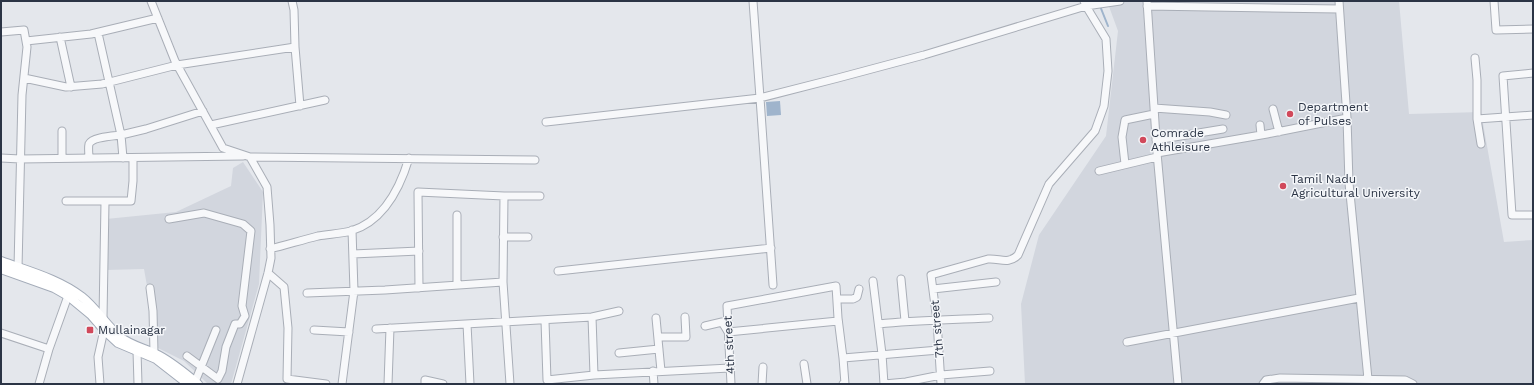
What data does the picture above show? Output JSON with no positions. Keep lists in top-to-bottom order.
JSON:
{
  "streets": {
    "street": ["7th street", "4th street"]
  },
  "places": {
    "other": ["Department of Pulses", "Comrade Athleisure", "Tamil Nadu Agricultural University"],
    "transit": ["Mullainagar"]
  }
}
